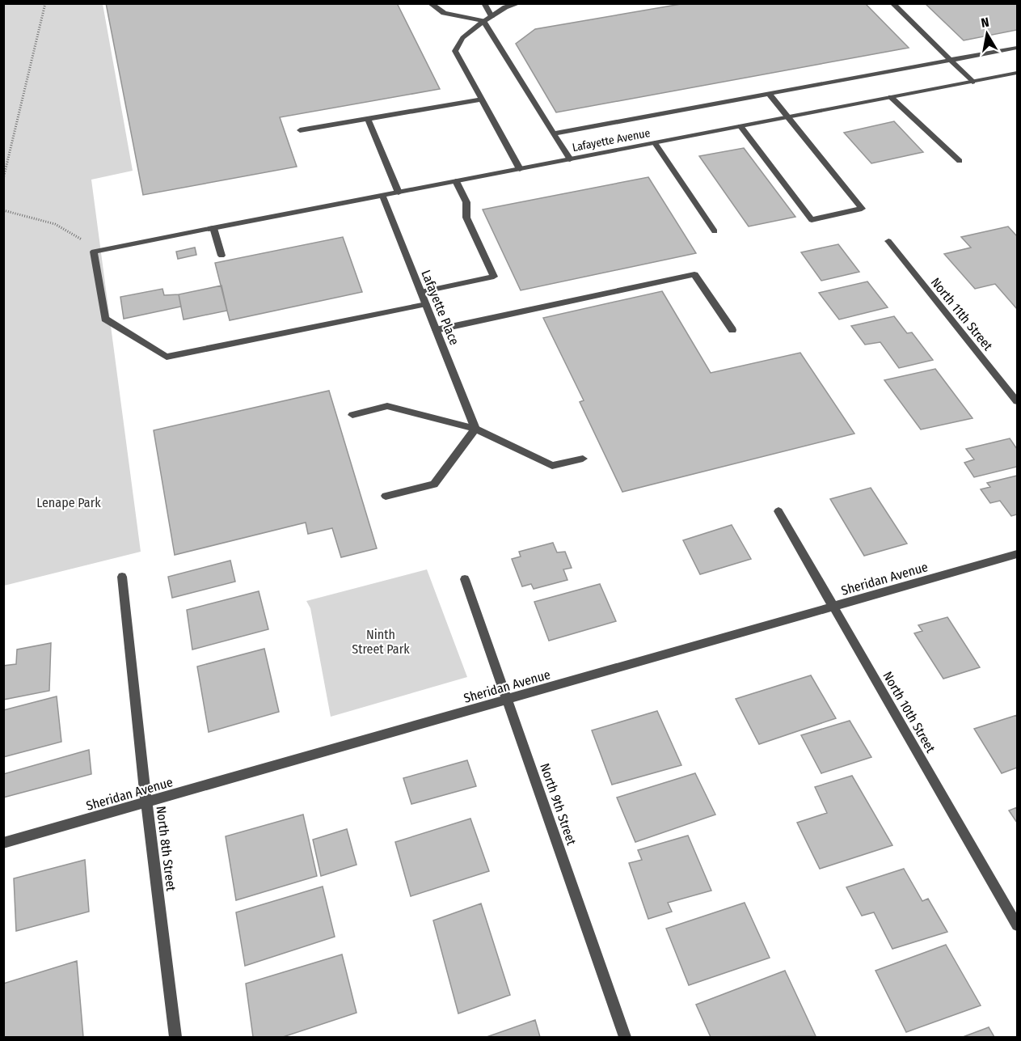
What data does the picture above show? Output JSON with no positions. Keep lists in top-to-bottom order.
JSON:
{
  "streets": {
    "street": [
      "Lafayette Avenue",
      "Lafayette Place",
      "North 11th Street",
      "Sheridan Avenue",
      "North 10th Street",
      "North 9th Street",
      "North 8th Street"
    ]
  },
  "crossings": [
    ["Lafayette Avenue", "Lafayette Place"],
    ["Sheridan Avenue", "North 10th Street"],
    ["Sheridan Avenue", "North 9th Street"],
    ["Sheridan Avenue", "North 8th Street"]
  ],
  "parks": ["Lenape Park", "Ninth Street Park"],
  "north": "top"
}
